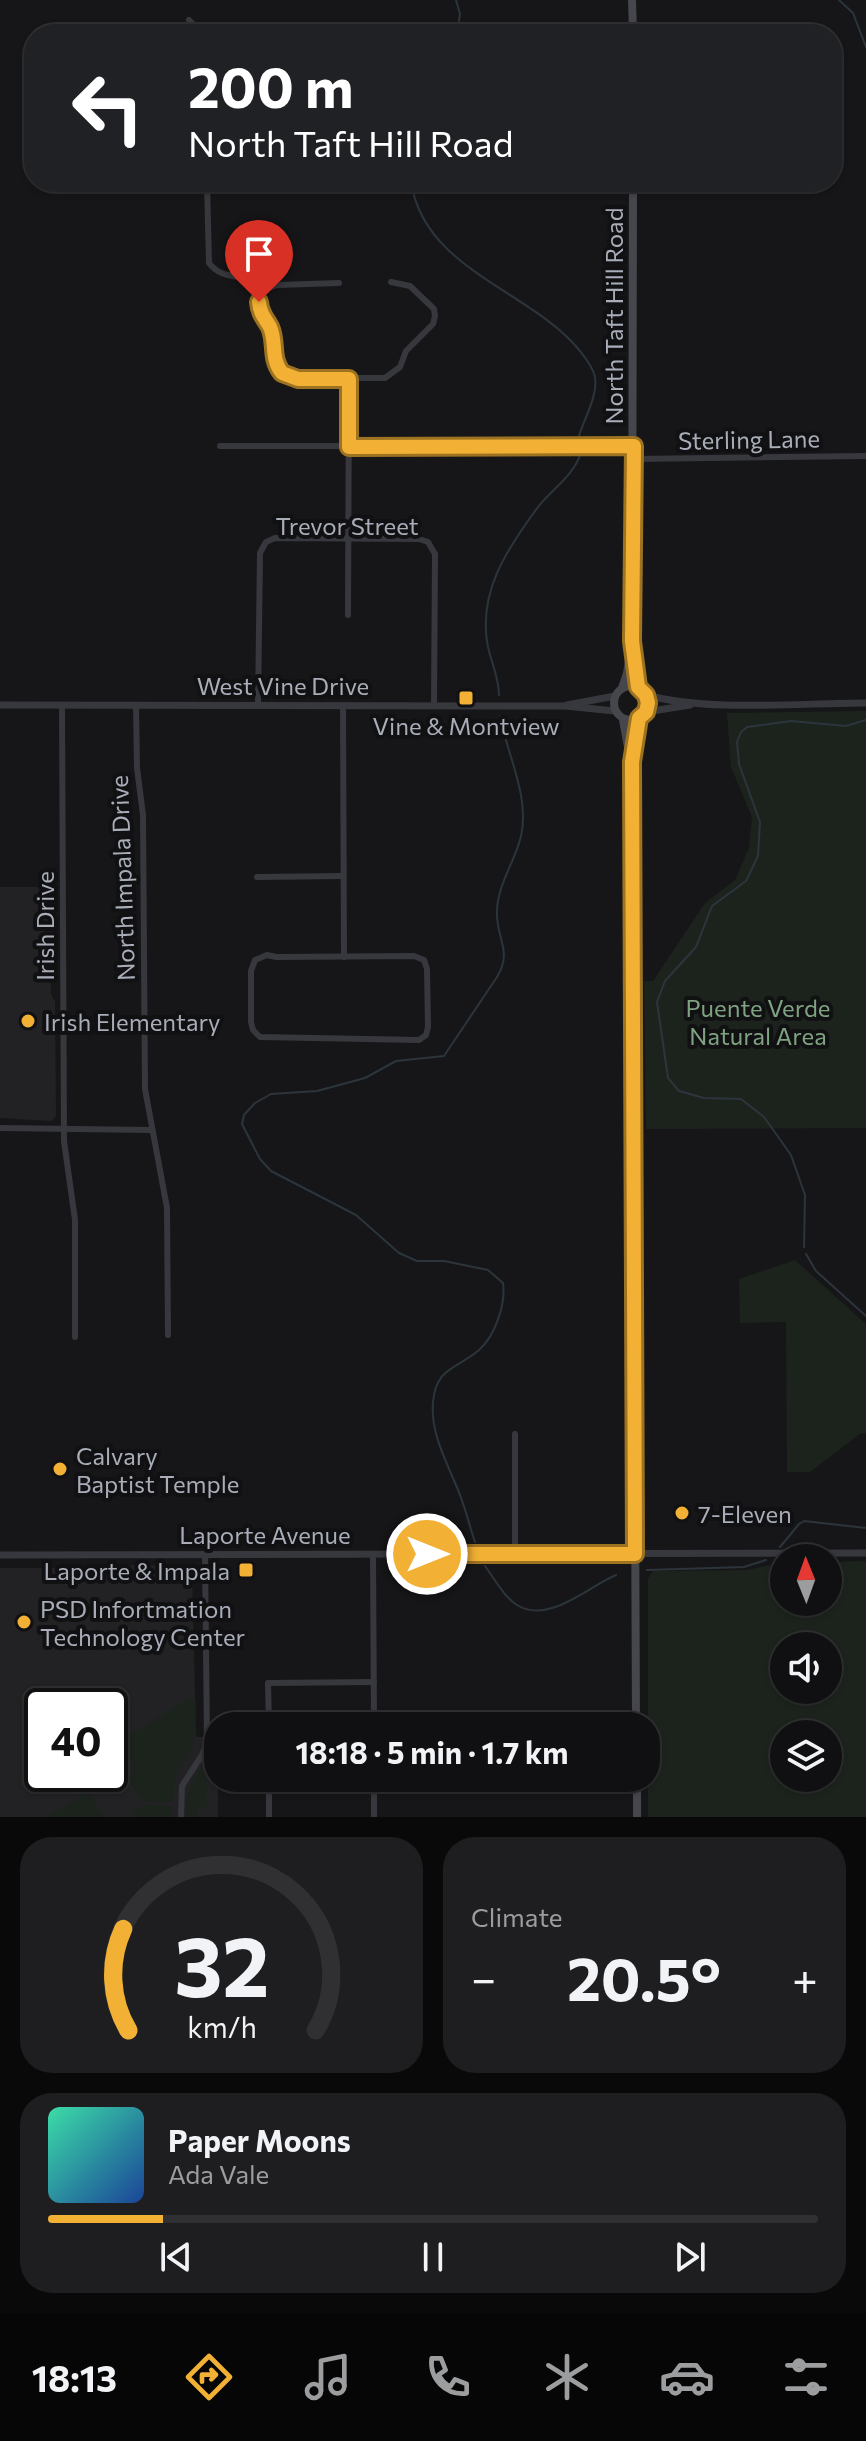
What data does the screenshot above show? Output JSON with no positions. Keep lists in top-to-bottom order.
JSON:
{
  "streets": {
    "main road": ["North Taft Hill Road"],
    "street": [
      "Sterling Lane",
      "Trevor Street",
      "West Vine Drive",
      "North Impala Drive",
      "Irish Drive",
      "Laporte Avenue"
    ]
  },
  "crossings": [
    ["North Taft Hill Road", "Sterling Lane"],
    ["North Taft Hill Road", "West Vine Drive"],
    ["Trevor Street", "West Vine Drive"],
    ["West Vine Drive", "North Impala Drive"],
    ["West Vine Drive", "Irish Drive"]
  ],
  "parks": ["Puente Verde Natural Area"],
  "places": {
    "transit": ["Vine & Montview", "Laporte & Impala"],
    "other": [
      "Irish Elementary",
      "Calvary Baptist Temple",
      "7-Eleven",
      "PSD Infortmation Technology Center"
    ]
  },
  "north": "top",
  "page": {
    "turn": ["200 m", "North Taft Hill Road"],
    "limit": "40",
    "trip": "18:18 · 5 min · 1.7 km",
    "tile": "Climate",
    "heat": ["−", "20.5°", "+"],
    "song": ["Paper Moons", "Ada Vale"],
    "tabs": "18:13",
    "gauge": ["32", "km/h"]
  }
}
